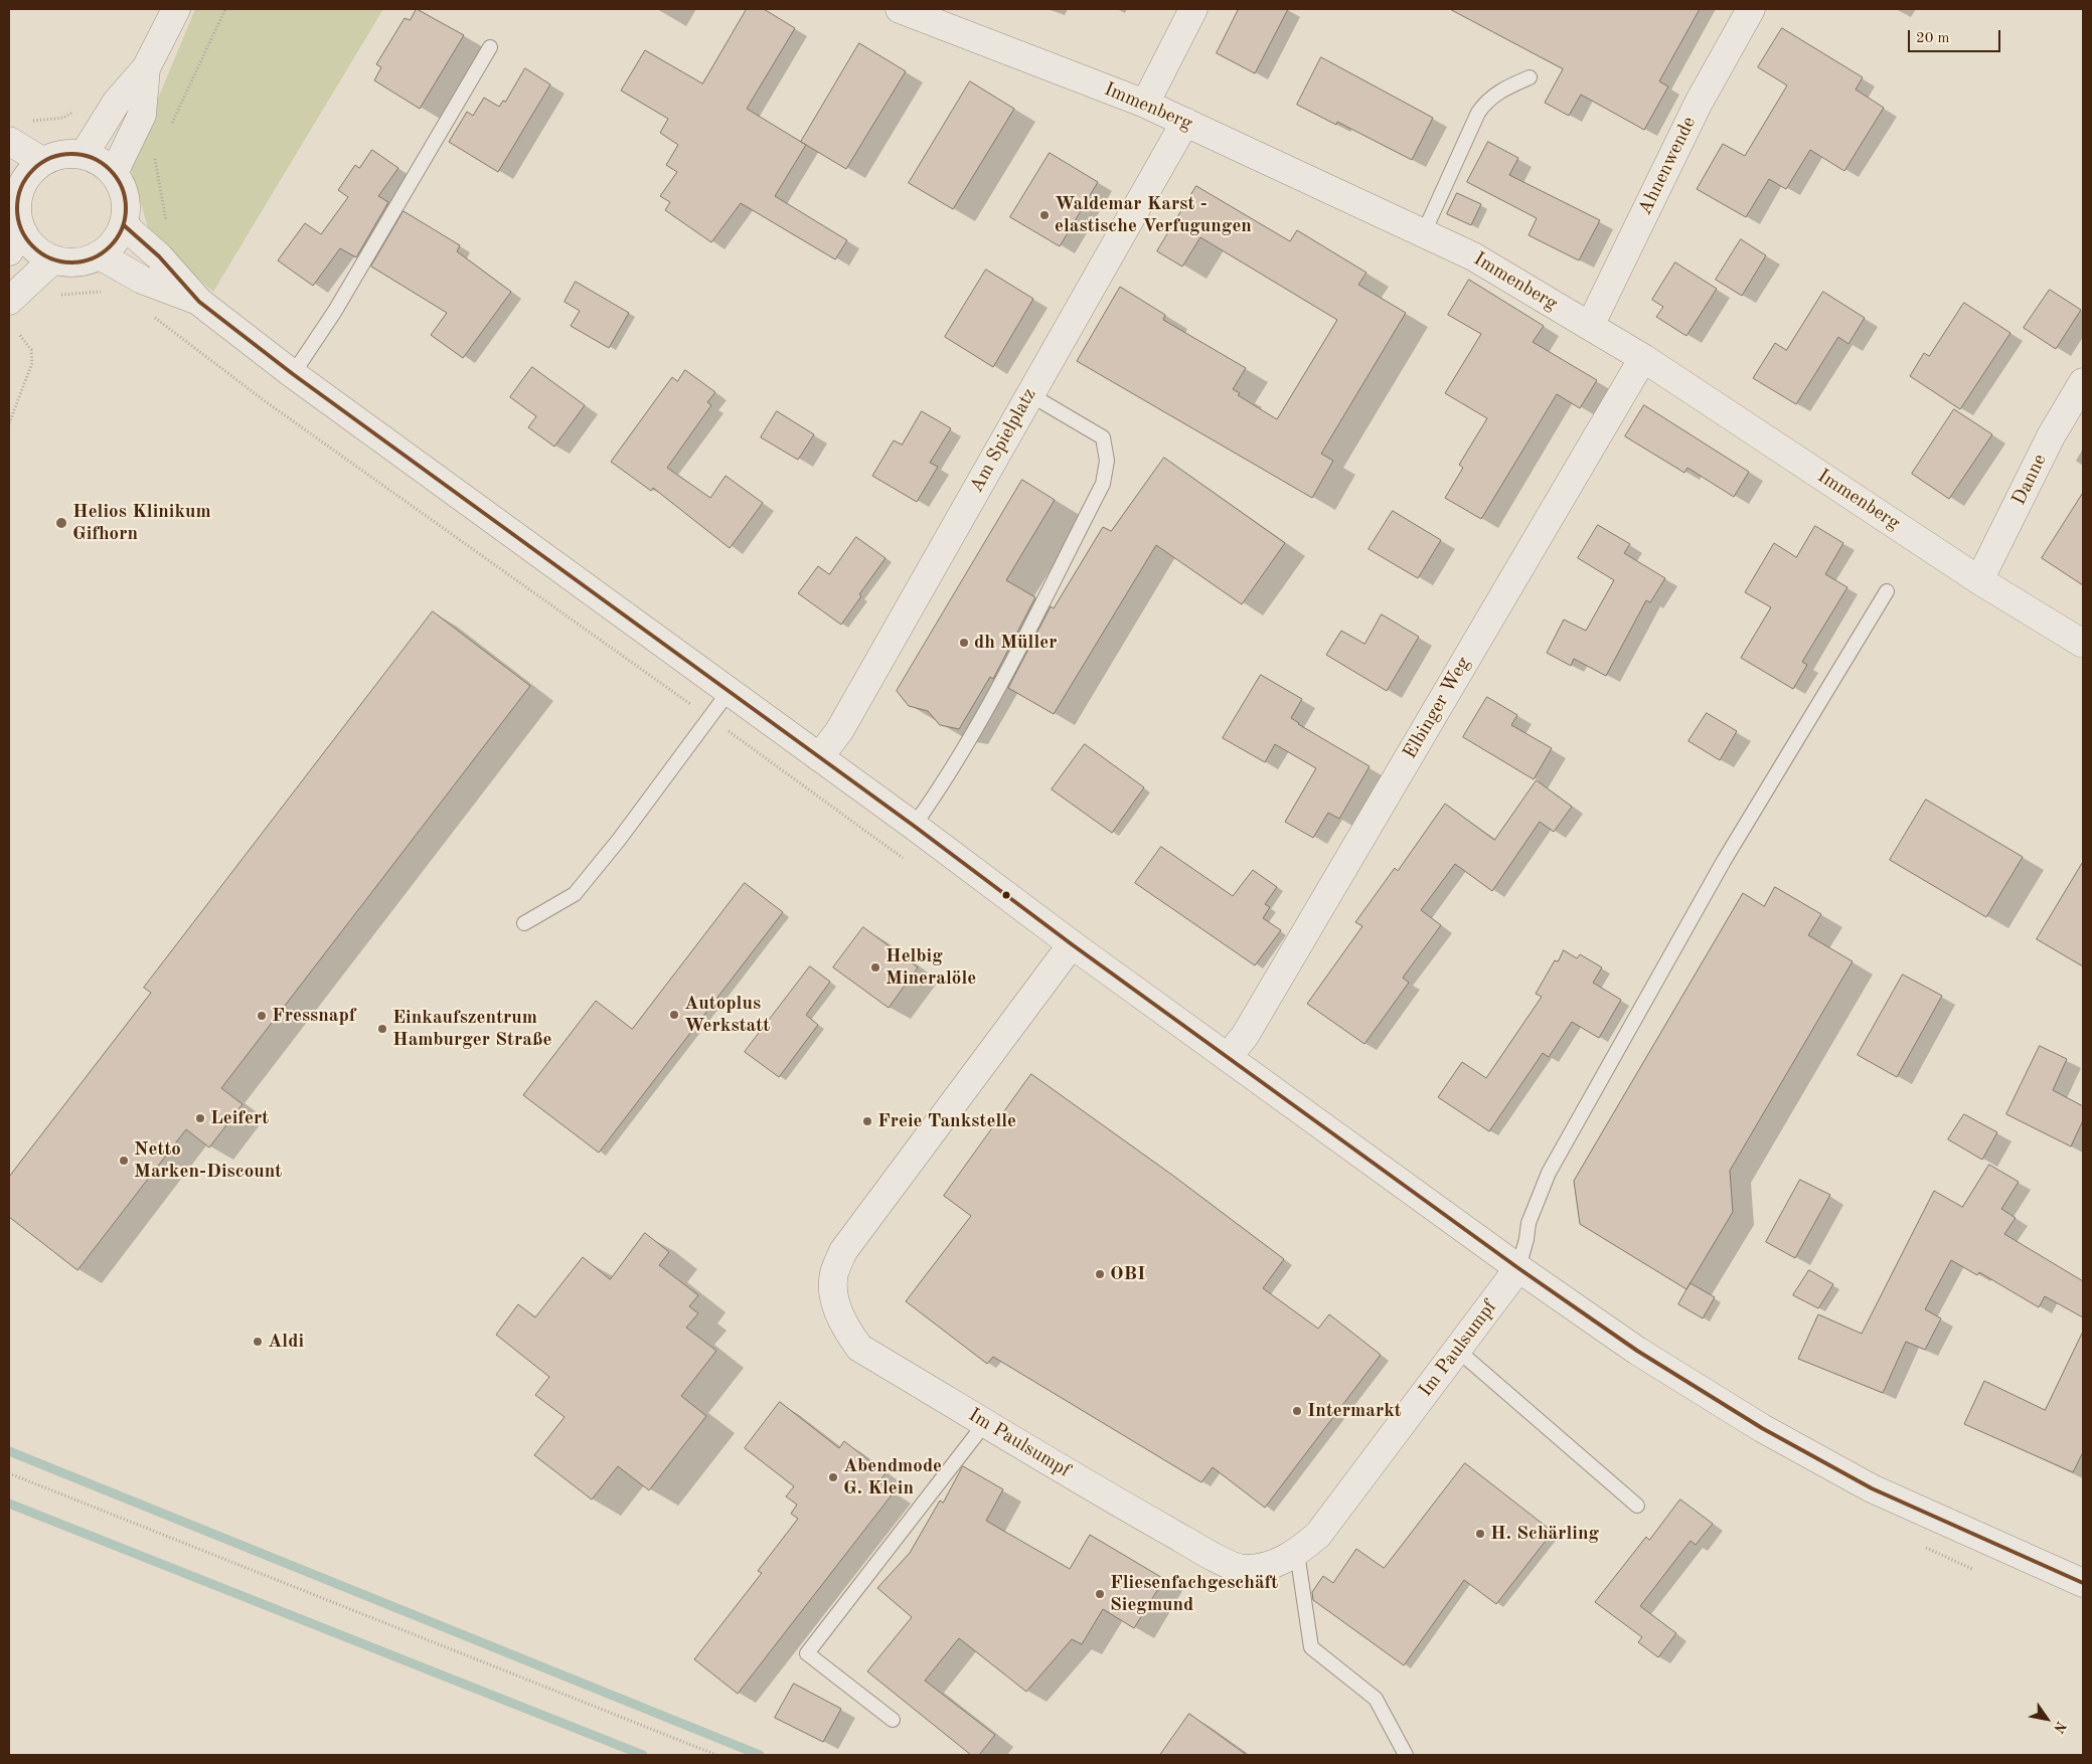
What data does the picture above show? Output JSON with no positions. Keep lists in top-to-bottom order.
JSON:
{
  "streets": {
    "street": [
      "Immenberg",
      "Ahnenwende",
      "Am Spielplatz",
      "Danne",
      "Elbinger Weg",
      "Im Paulsumpf"
    ]
  },
  "crossings": [
    ["Immenberg", "Ahnenwende"],
    ["Immenberg", "Am Spielplatz"],
    ["Immenberg", "Danne"],
    ["Immenberg", "Elbinger Weg"]
  ],
  "places": [
    "Waldemar Karst - elastische Verfugungen",
    "Helios Klinikum Gifhorn",
    "dh Müller",
    "Helbig Mineralöle",
    "Autoplus Werkstatt",
    "Fressnapf",
    "Einkaufszentrum Hamburger Straße",
    "Leifert",
    "Freie Tankstelle",
    "Netto Marken-Discount",
    "OBI",
    "Aldi",
    "Intermarkt",
    "Abendmode G. Klein",
    "H. Schärling",
    "Fliesenfachgeschäft Siegmund"
  ],
  "scale_bar": "20 m",
  "north": "bottom right"
}
